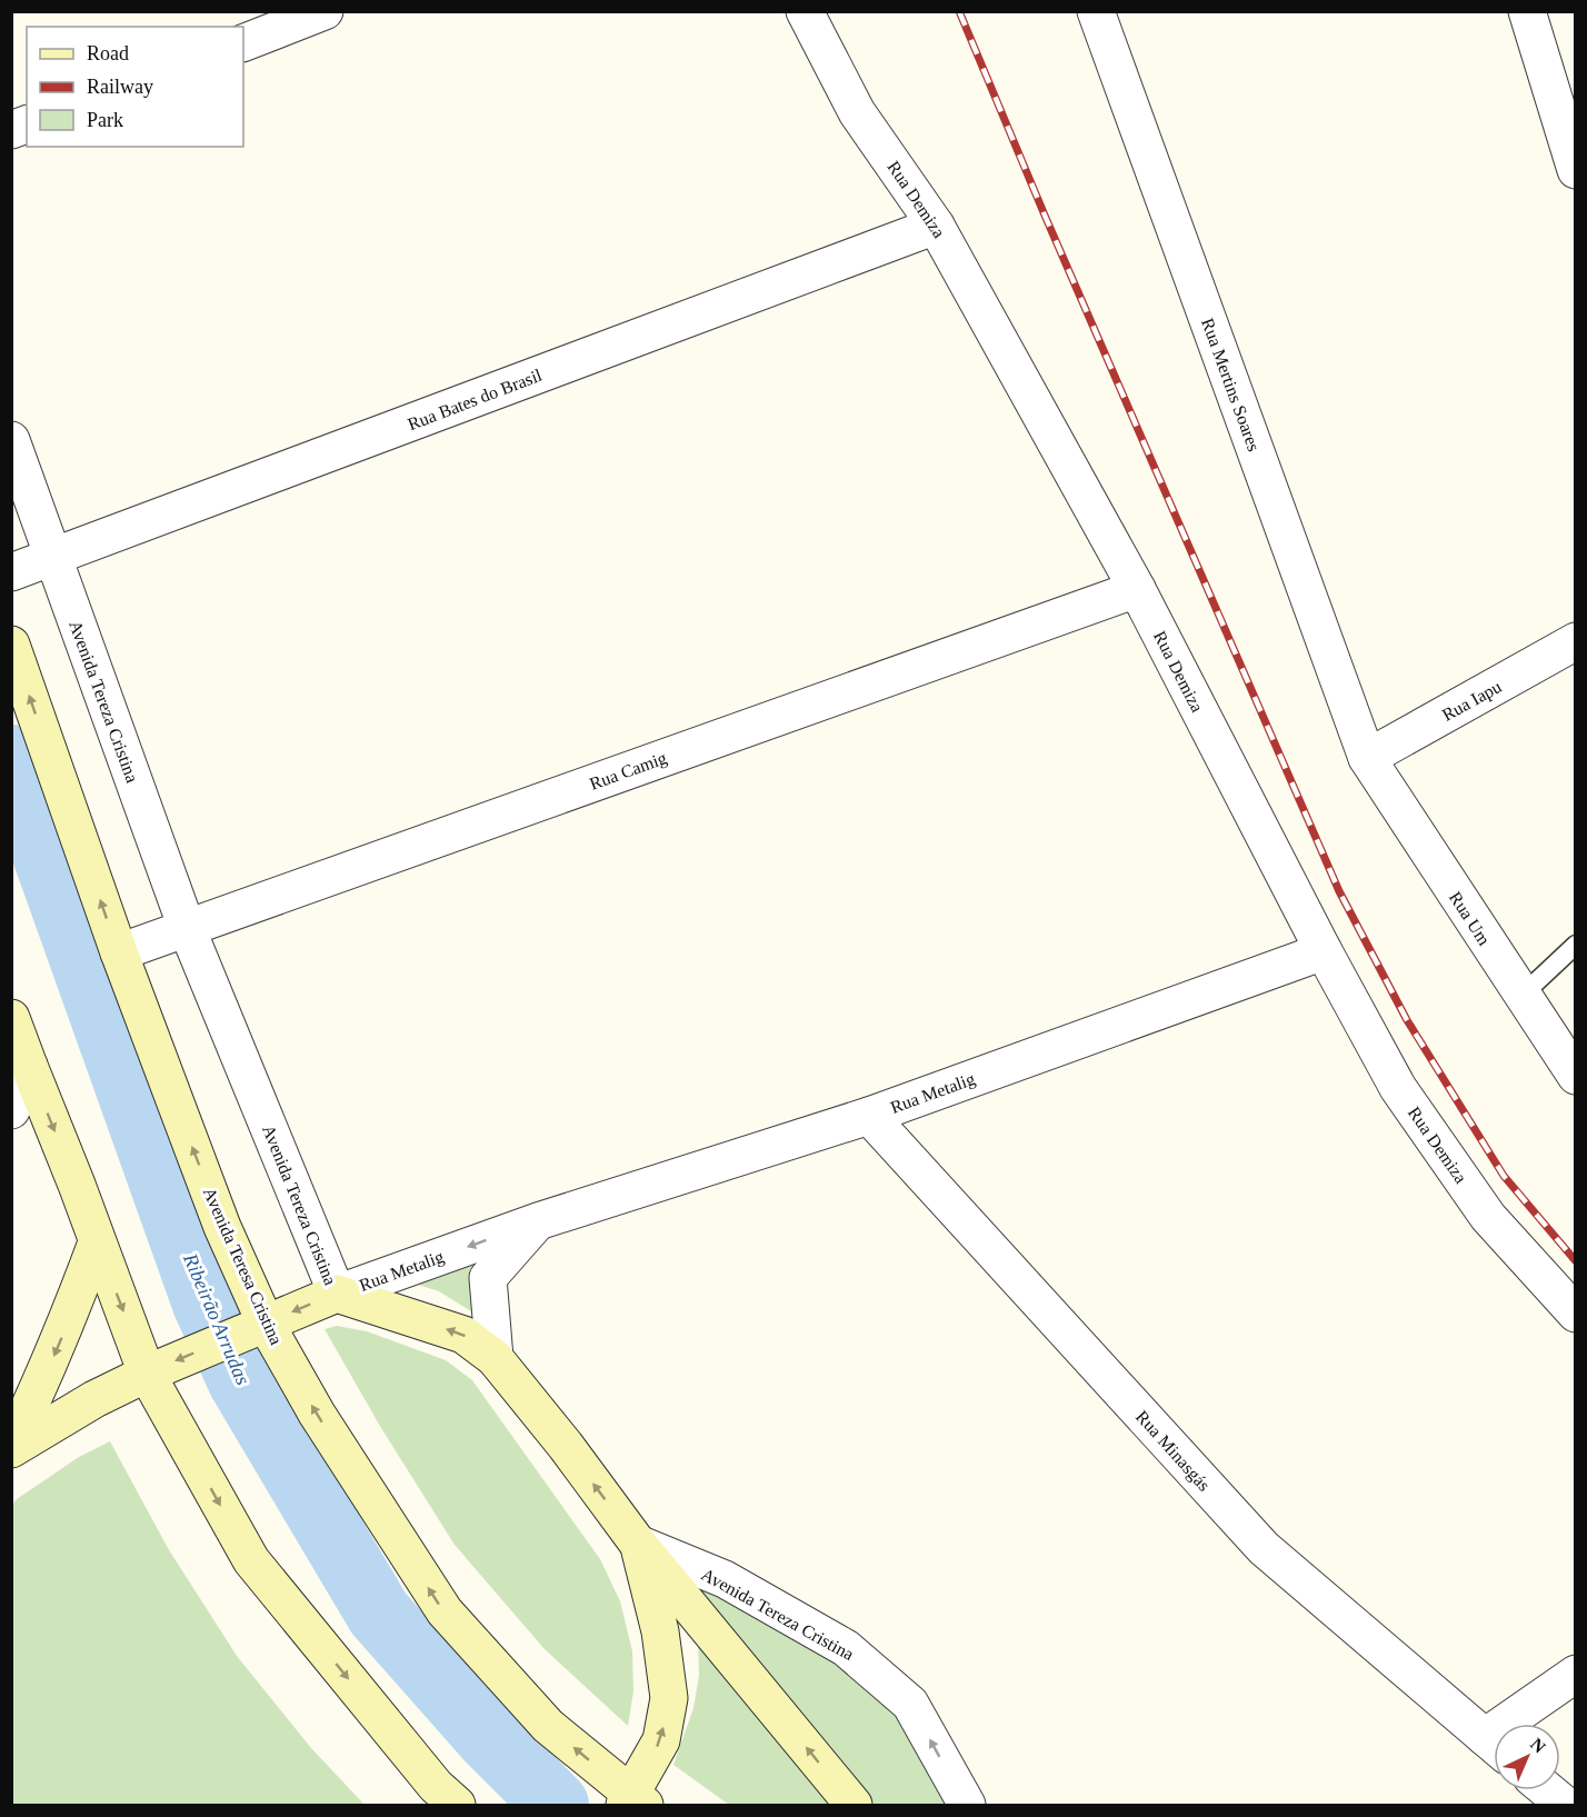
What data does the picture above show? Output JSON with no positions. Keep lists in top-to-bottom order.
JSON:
{
  "streets": {
    "main road": ["Avenida Tereza Cristina", "Rua Metalig", "Avenida Teresa Cristina"],
    "street": [
      "Rua Demiza",
      "Rua Mertins Soares",
      "Rua Bates do Brasil",
      "Rua Iapu",
      "Rua Camig",
      "Rua Um",
      "Rua Minasgás"
    ]
  },
  "crossings": [
    ["Rua Demiza", "Rua Bates do Brasil"],
    ["Rua Demiza", "Rua Camig"],
    ["Rua Demiza", "Rua Metalig"],
    ["Rua Mertins Soares", "Rua Iapu"],
    ["Rua Mertins Soares", "Rua Um"],
    ["Rua Bates do Brasil", "Avenida Tereza Cristina"],
    ["Rua Iapu", "Rua Um"],
    ["Avenida Tereza Cristina", "Rua Camig"],
    ["Avenida Tereza Cristina", "Rua Metalig"],
    ["Rua Camig", "Avenida Teresa Cristina"],
    ["Rua Metalig", "Avenida Teresa Cristina"],
    ["Rua Metalig", "Rua Minasgás"]
  ],
  "one_way": ["Avenida Tereza Cristina"],
  "water": ["Ribeirão Arrudas"],
  "legend": ["Road", "Railway", "Park"],
  "north": "top right"
}
